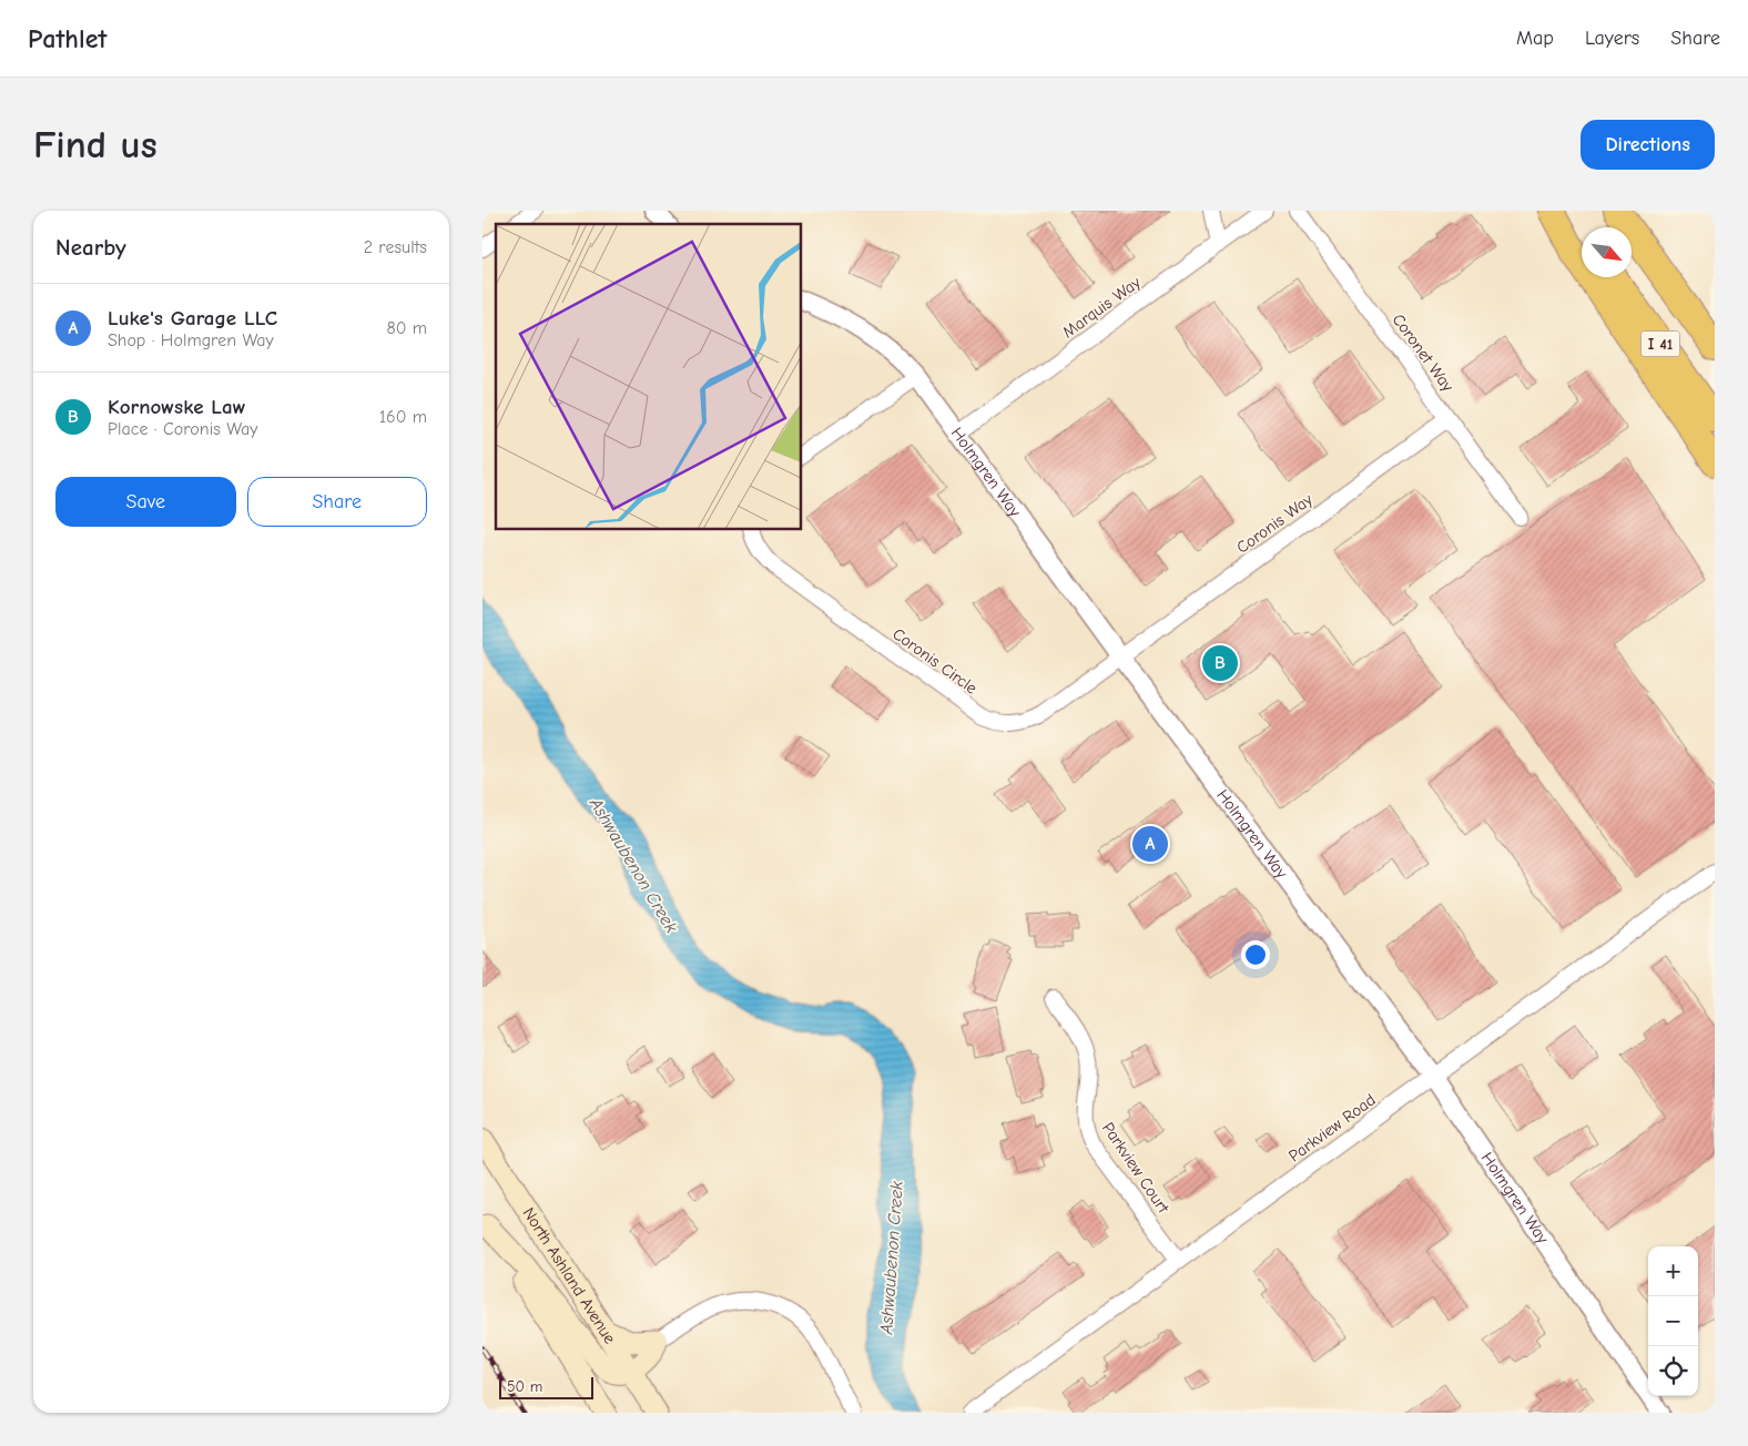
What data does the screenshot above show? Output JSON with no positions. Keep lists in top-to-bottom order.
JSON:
{
  "streets": {
    "highway": ["I 41"],
    "main road": ["North Ashland Avenue"],
    "street": [
      "Marquis Way",
      "Coronet Way",
      "Holmgren Way",
      "Coronis Way",
      "Coronis Circle",
      "Parkview Road",
      "Parkview Court"
    ]
  },
  "crossings": [
    ["Marquis Way", "Holmgren Way"],
    ["Coronet Way", "Coronis Way"],
    ["Holmgren Way", "Coronis Way"],
    ["Holmgren Way", "Coronis Circle"],
    ["Holmgren Way", "Parkview Road"],
    ["Coronis Way", "Coronis Circle"],
    ["Parkview Road", "Parkview Court"]
  ],
  "water": ["Ashwaubenon Creek"],
  "scale_bar": "50 m",
  "north": "bottom right",
  "page": {
    "header": "Pathlet",
    "nav": ["Map", "Layers", "Share"],
    "buttons": [
      "Directions",
      ["Save", "Share"]
    ],
    "title": "Find us",
    "heading": ["Nearby", "2 results"],
    "list": [
      {
        "mark": "A",
        "name": "Luke's Garage LLC",
        "note": "Shop · Holmgren Way",
        "value": "80 m"
      },
      {
        "mark": "B",
        "name": "Kornowske Law",
        "note": "Place · Coronis Way",
        "value": "160 m"
      }
    ],
    "pins": ["B", "A"],
    "map_buttons": ["+", "−"],
    "scale": "50 m"
  }
}
